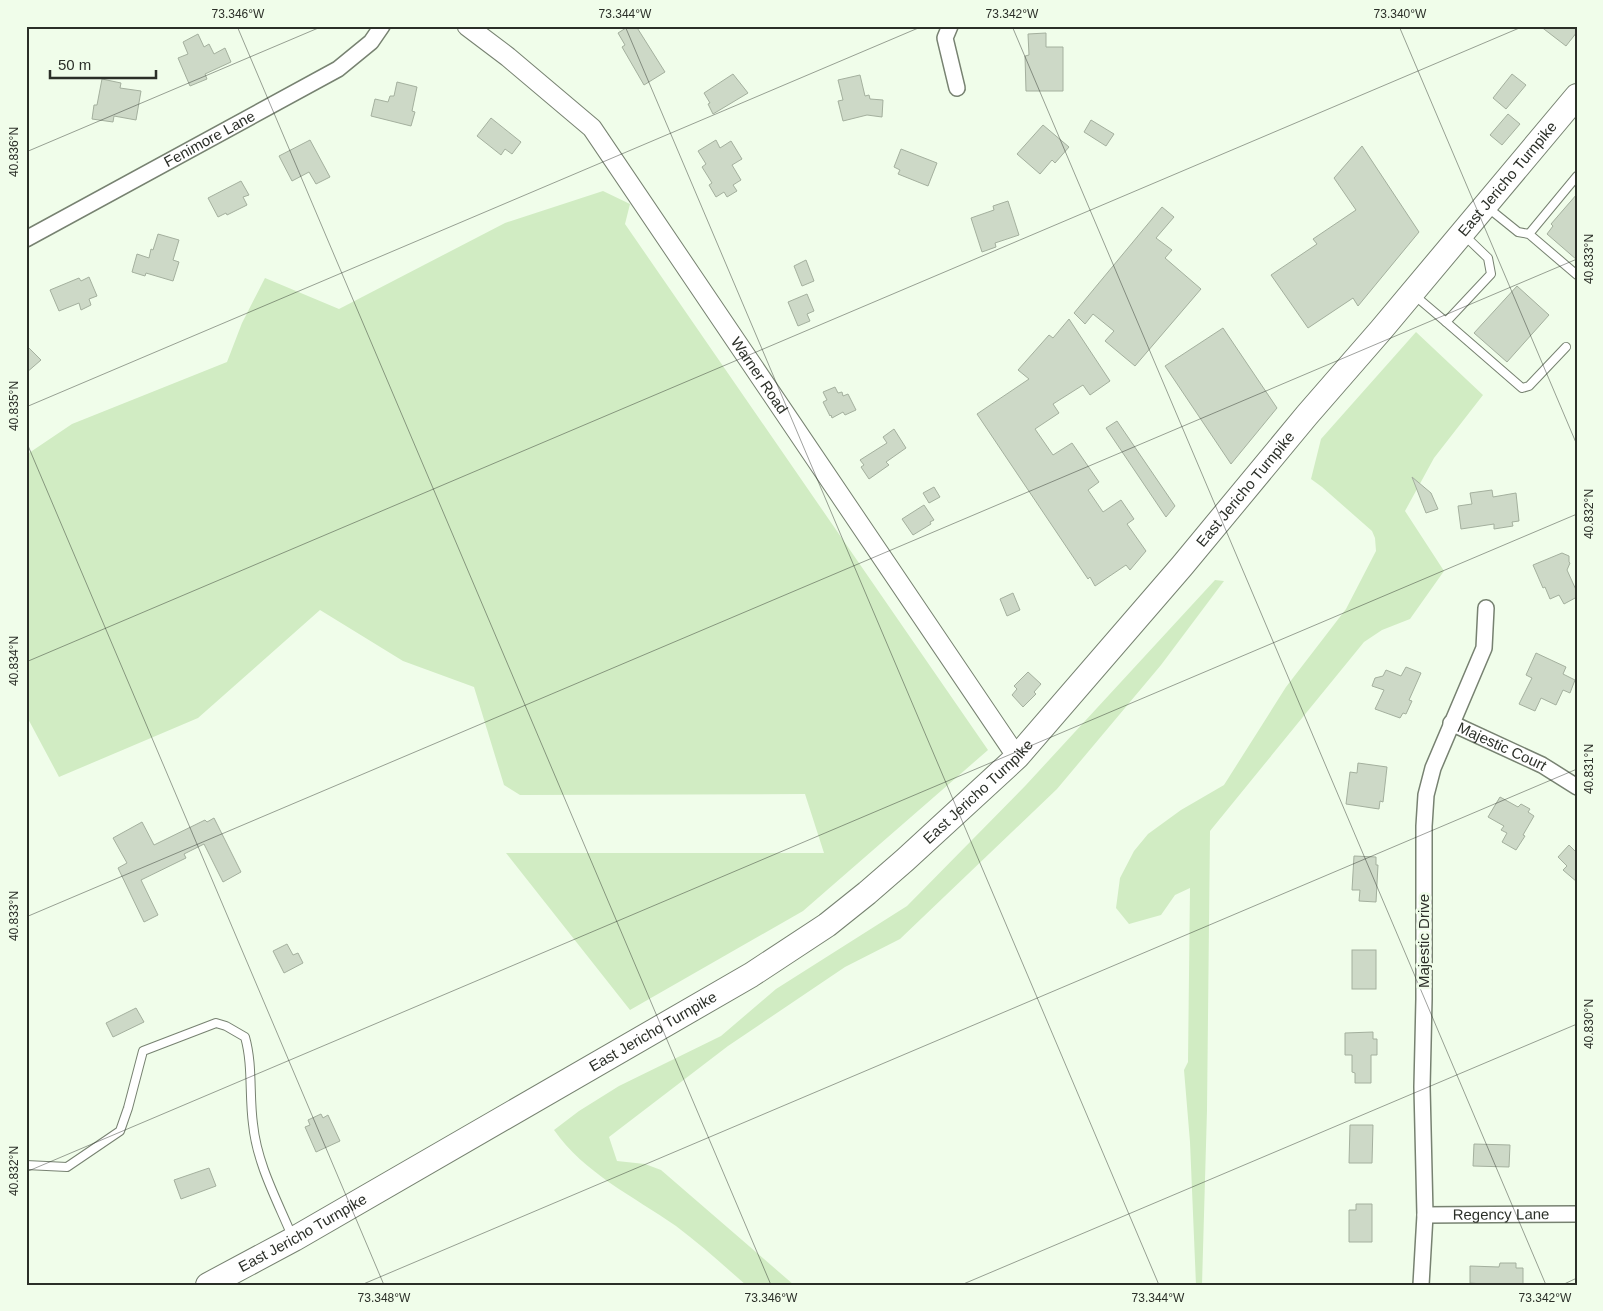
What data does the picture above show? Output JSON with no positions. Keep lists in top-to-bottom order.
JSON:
{
  "streets": {
    "main road": ["East Jericho Turnpike"],
    "street": [
      "Fenimore Lane",
      "Warner Road",
      "Majestic Court",
      "Majestic Drive",
      "Regency Lane"
    ]
  },
  "crossings": [
    ["East Jericho Turnpike", "Warner Road"],
    ["Majestic Court", "Majestic Drive"],
    ["Majestic Drive", "Regency Lane"]
  ],
  "scale_bar": "50 m",
  "coordinates": [
    "73.346°W",
    "73.344°W",
    "73.342°W",
    "73.340°W",
    "40.836°N",
    "40.833°N",
    "40.835°N",
    "40.832°N",
    "40.834°N",
    "40.831°N",
    "40.830°N",
    "73.348°W"
  ]
}
